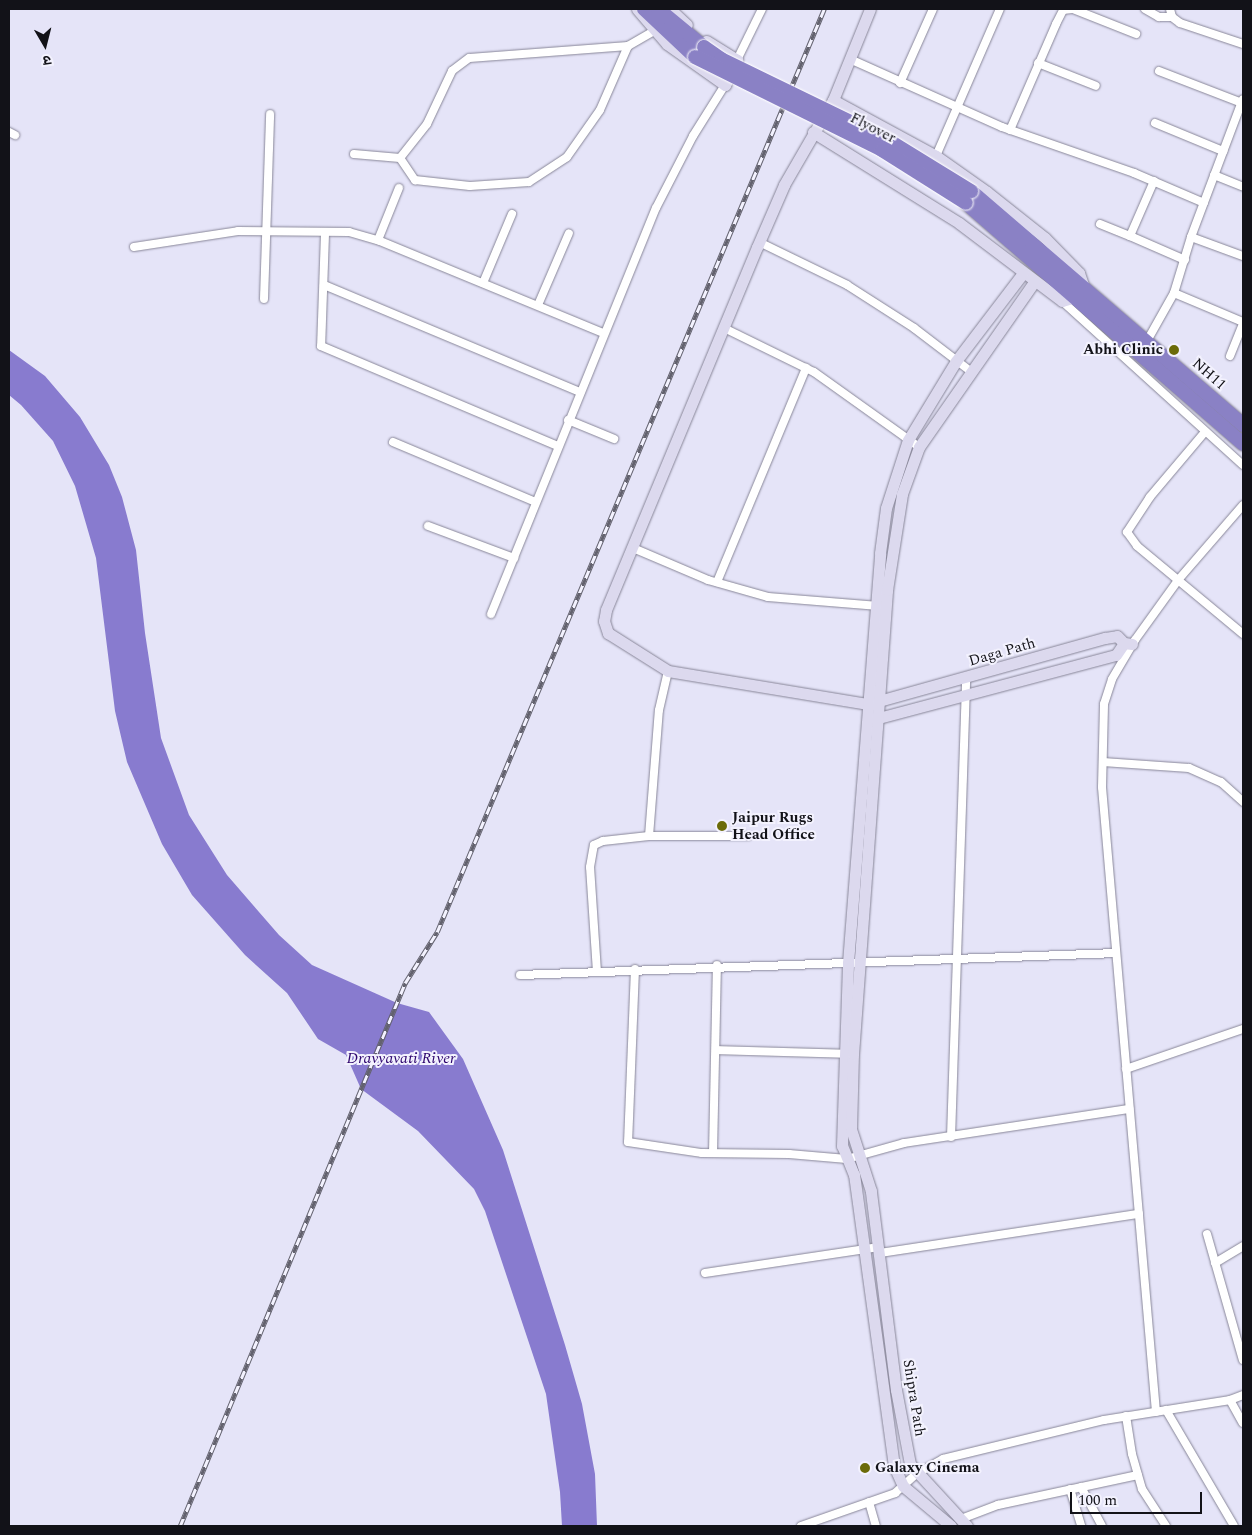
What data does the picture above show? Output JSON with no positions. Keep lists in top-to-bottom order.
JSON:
{
  "streets": {
    "highway": ["Flyover", "NH11"],
    "street": ["Daga Path", "Shipra Path"]
  },
  "crossings": [
    ["Flyover", "NH11"]
  ],
  "water": ["Dravyavati River"],
  "places": ["Abhi Clinic", "Jaipur Rugs Head Office", "Galaxy Cinema"],
  "scale_bar": "100 m",
  "north": "bottom"
}
